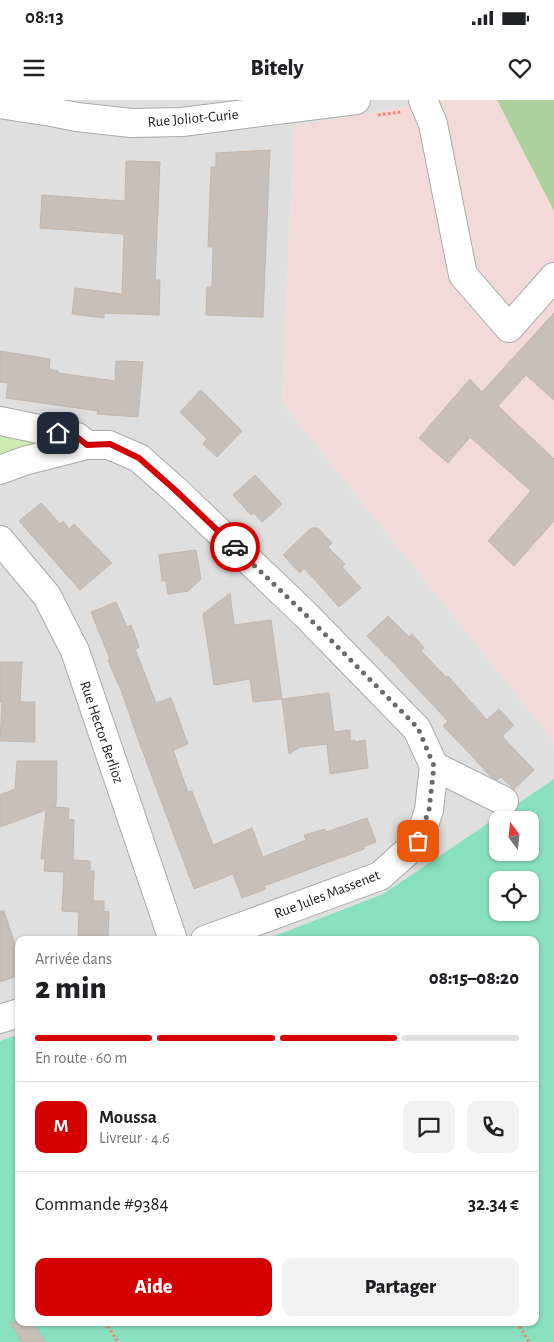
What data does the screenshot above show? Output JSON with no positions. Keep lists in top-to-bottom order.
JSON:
{
  "streets": {
    "street": ["Rue Joliot-Curie", "Rue Hector Berlioz", "Rue Jules Massenet"]
  },
  "north": "top",
  "page": {
    "status": "08:13",
    "header": "Bitely",
    "heading": ["2 min", "Arrivée dans", "08:15–08:20"],
    "panel": [
      "Moussa",
      "Livreur · 4.6",
      "Commande #9384",
      "32.34 €"
    ],
    "bar": "En route · 60 m",
    "round": "M",
    "buttons": ["Aide", "Partager"]
  }
}
